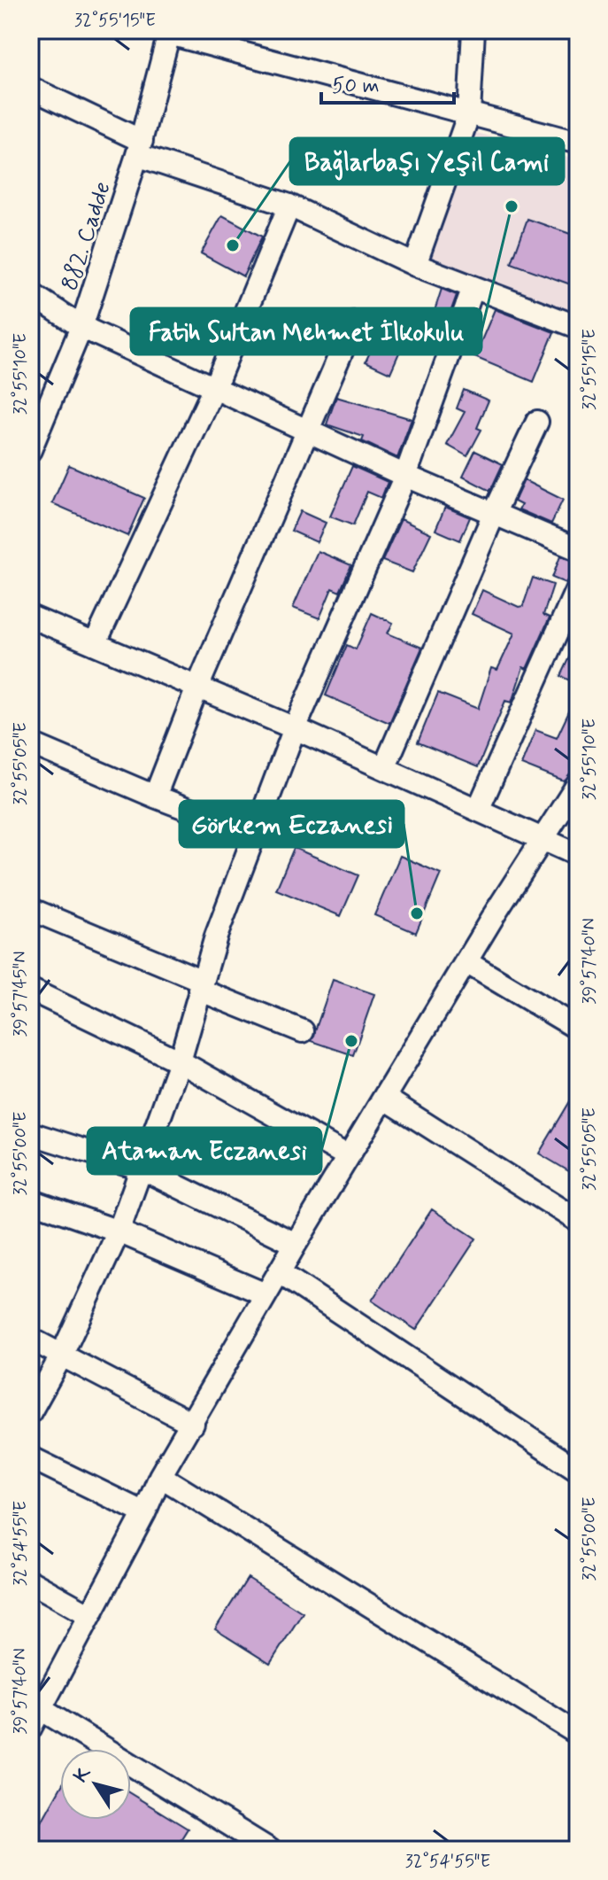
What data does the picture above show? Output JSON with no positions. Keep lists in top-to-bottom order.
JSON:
{
  "streets": {
    "street": ["882. Cadde"]
  },
  "places": [
    "Fatih Sultan Mehmet İlkokulu",
    "Bağlarbaşı Yeşil Cami",
    "Görkem Eczanesi",
    "Ataman Eczanesi"
  ],
  "scale_bar": "50 m",
  "north": "top left",
  "coordinates": [
    "32°55'15\"E",
    "32°55'10\"E",
    "32°55'05\"E",
    "39°57'40\"N",
    "39°57'45\"N",
    "32°55'00\"E",
    "32°54'55\"E"
  ]
}
